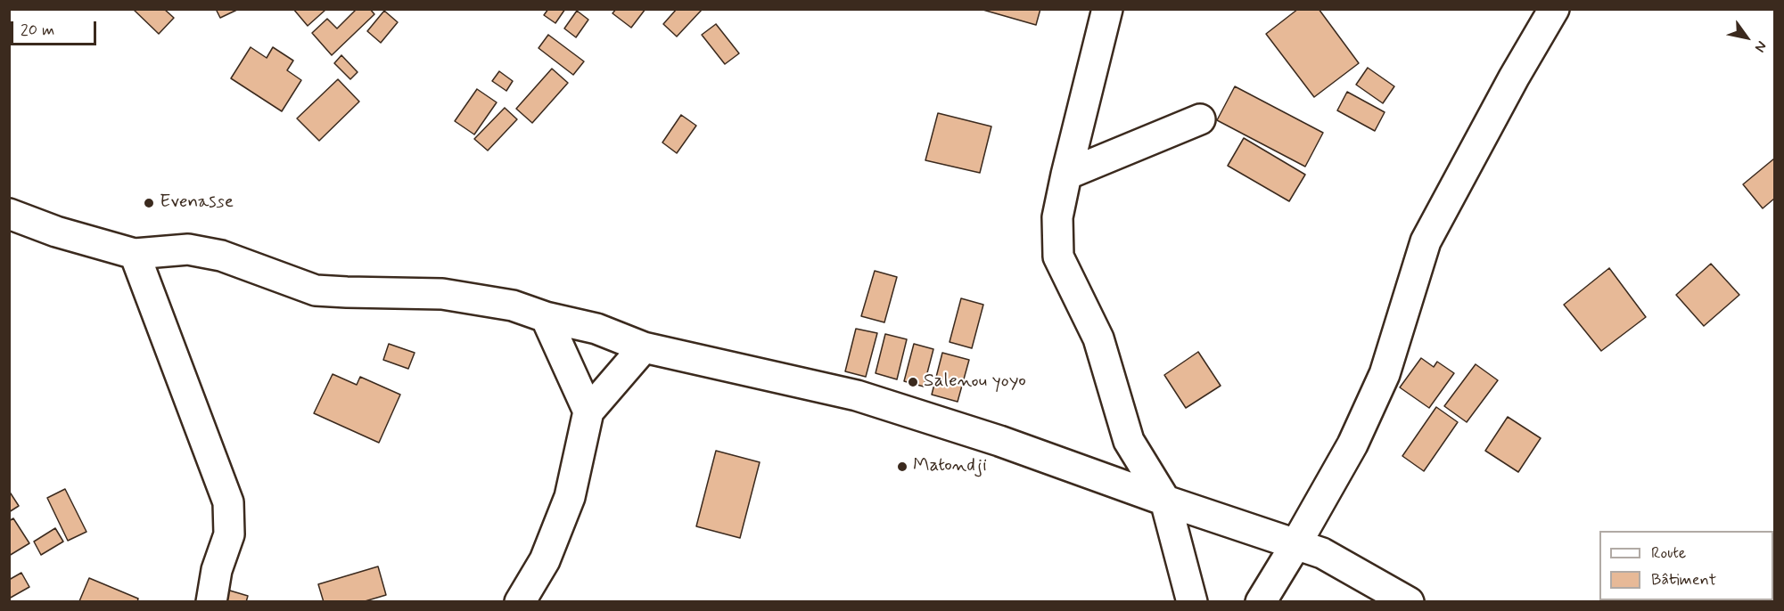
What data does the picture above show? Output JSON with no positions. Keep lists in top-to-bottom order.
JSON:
{
  "places": ["Evenasse", "Salenou yoyo", "Matondji"],
  "legend": ["Route", "Bâtiment"],
  "scale_bar": "20 m",
  "north": "bottom right"
}
